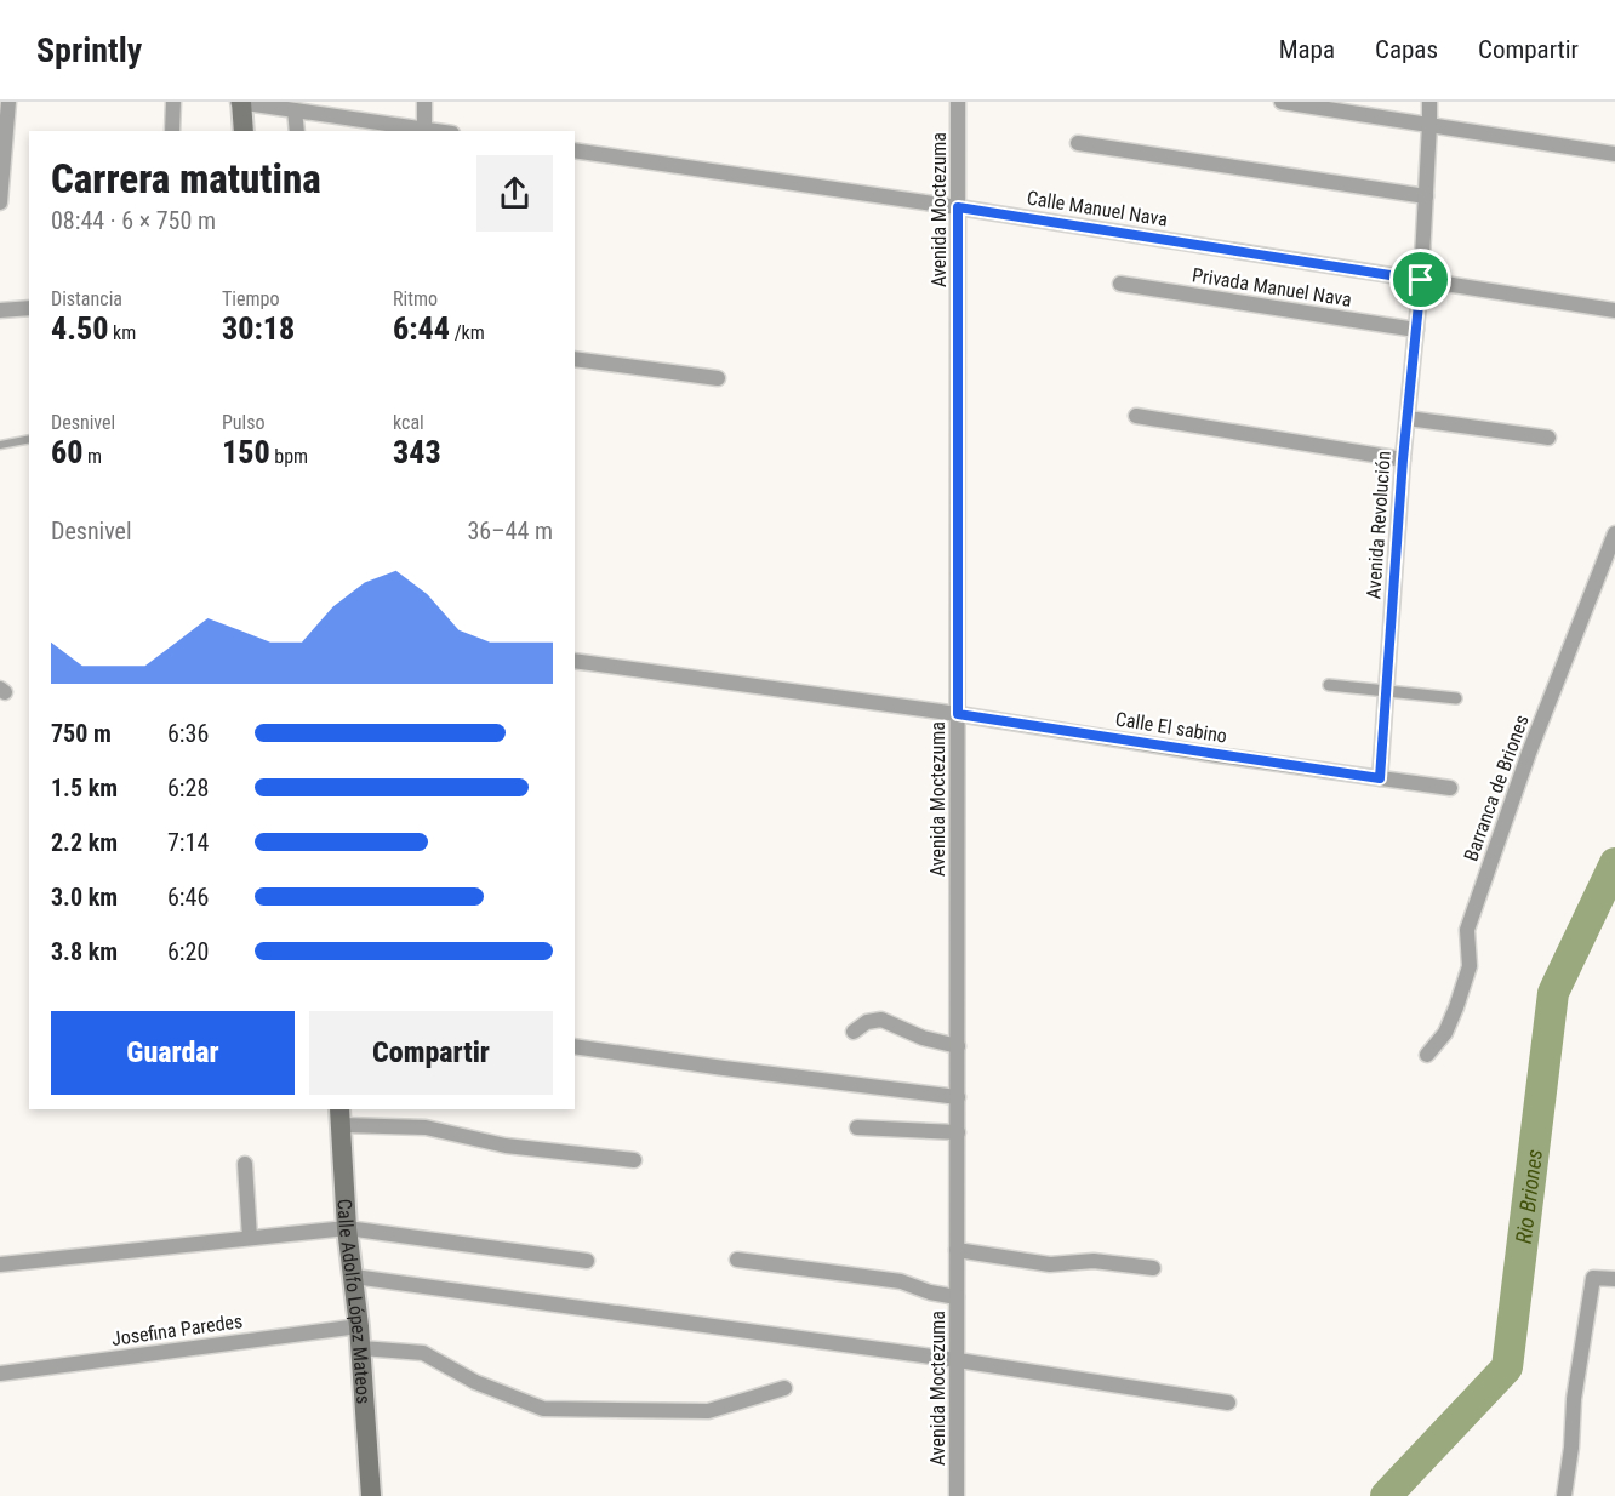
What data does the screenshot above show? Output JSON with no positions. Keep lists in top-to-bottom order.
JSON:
{
  "streets": {
    "main road": ["Calle Adolfo López Mateos"],
    "street": [
      "Calle Manuel Nava",
      "Avenida Moctezuma",
      "Privada Manuel Nava",
      "Avenida Revolución",
      "Calle El sabino",
      "Barranca de Briones",
      "Josefina Paredes"
    ]
  },
  "crossings": [
    ["Calle Manuel Nava", "Avenida Moctezuma"],
    ["Calle Manuel Nava", "Avenida Revolución"],
    ["Avenida Moctezuma", "Calle El sabino"],
    ["Privada Manuel Nava", "Avenida Revolución"],
    ["Avenida Revolución", "Calle El sabino"],
    ["Calle Adolfo López Mateos", "Josefina Paredes"]
  ],
  "water": ["Rio Briones"],
  "page": {
    "header": "Sprintly",
    "nav": ["Mapa", "Capas", "Compartir"],
    "heading": ["Carrera matutina", "08:44 · 6 × 750 m"],
    "stats": [
      ["Distancia", "4.50 km"],
      ["Tiempo", "30:18"],
      ["Ritmo", "6:44 /km"],
      ["Desnivel", "60 m"],
      ["Pulso", "150 bpm"],
      ["kcal", "343"]
    ],
    "chart": ["Desnivel", "36–44 m"],
    "list": [
      {
        "name": "750 m",
        "note": "6:36"
      },
      {
        "name": "1.5 km",
        "note": "6:28"
      },
      {
        "name": "2.2 km",
        "note": "7:14"
      },
      {
        "name": "3.0 km",
        "note": "6:46"
      },
      {
        "name": "3.8 km",
        "note": "6:20"
      }
    ],
    "buttons": ["Guardar", "Compartir"]
  }
}
